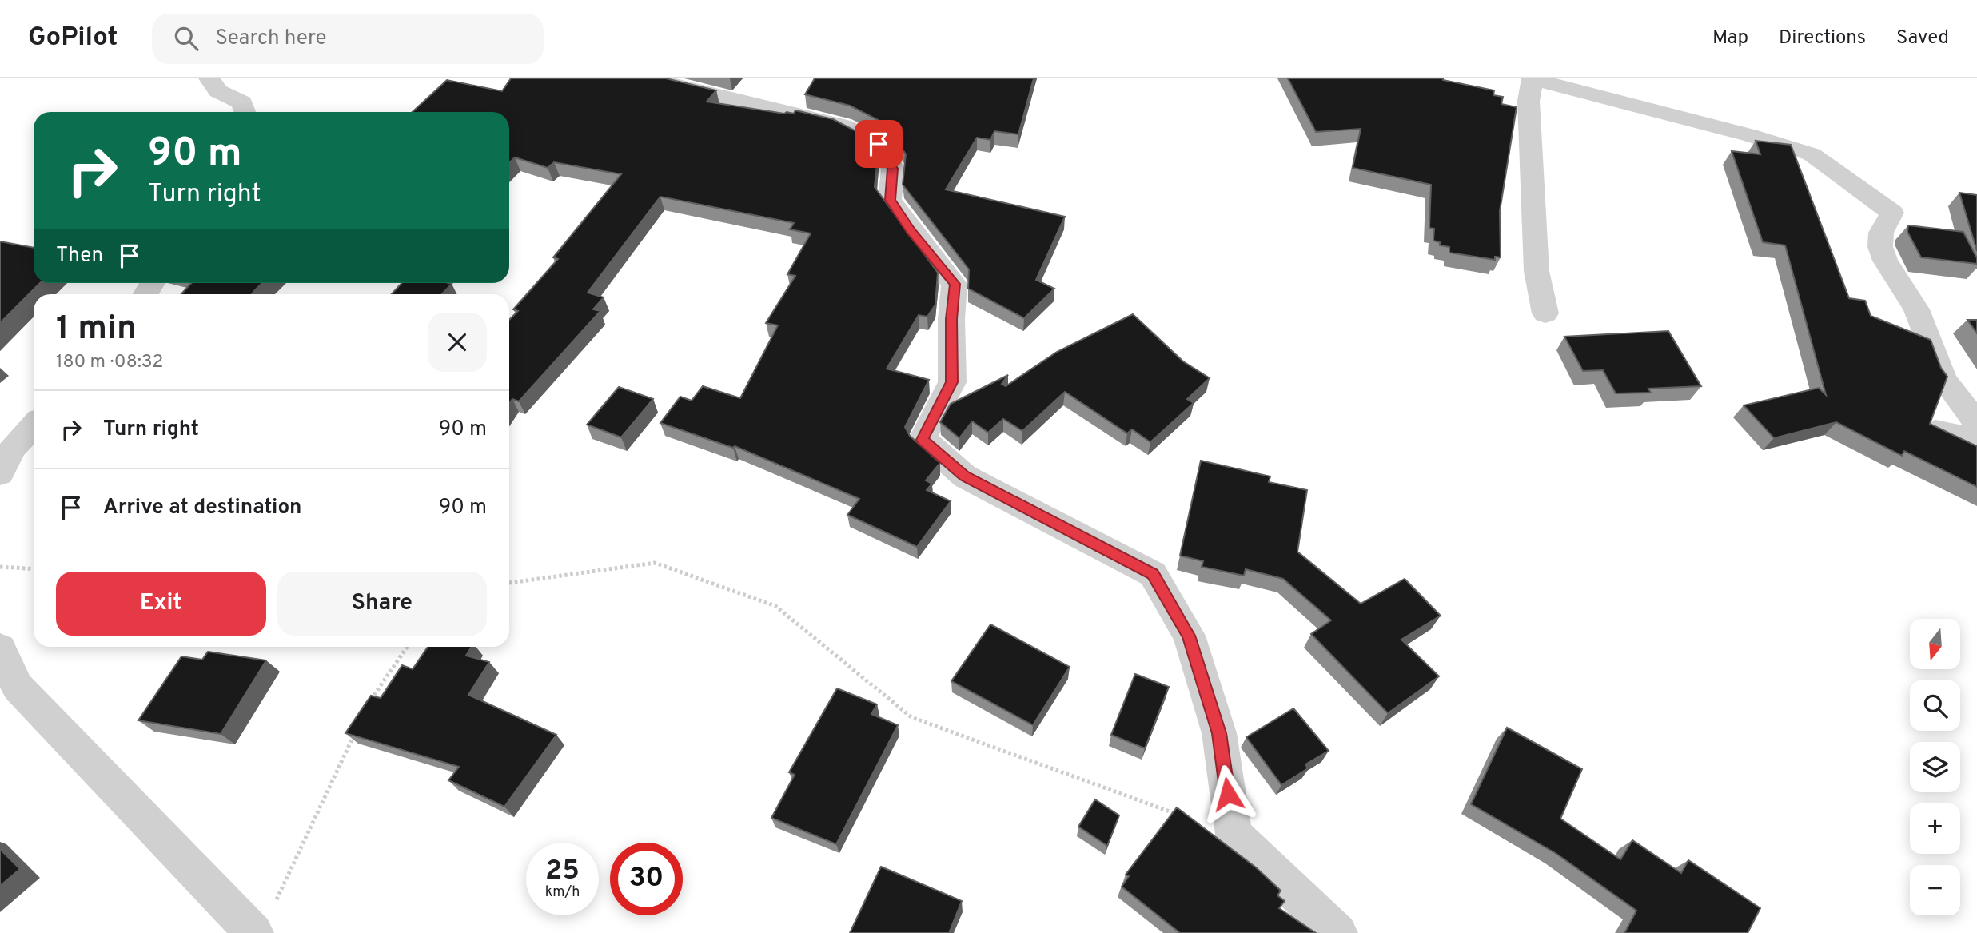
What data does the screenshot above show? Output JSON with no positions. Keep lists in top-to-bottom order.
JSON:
{
  "north": "bottom",
  "page": {
    "header": "GoPilot",
    "search": "Search here",
    "nav": ["Map", "Directions", "Saved"],
    "turn": ["90 m", "Turn right"],
    "then": "Then",
    "heading": ["1 min", "180 m · 08:32"],
    "list": [
      {
        "name": "Turn right",
        "value": "90 m"
      },
      {
        "name": "Arrive at destination",
        "value": "90 m"
      }
    ],
    "buttons": ["Exit", "Share"],
    "map_buttons": ["+", "−"],
    "speed": "25 km/h",
    "limit": "30"
  }
}
